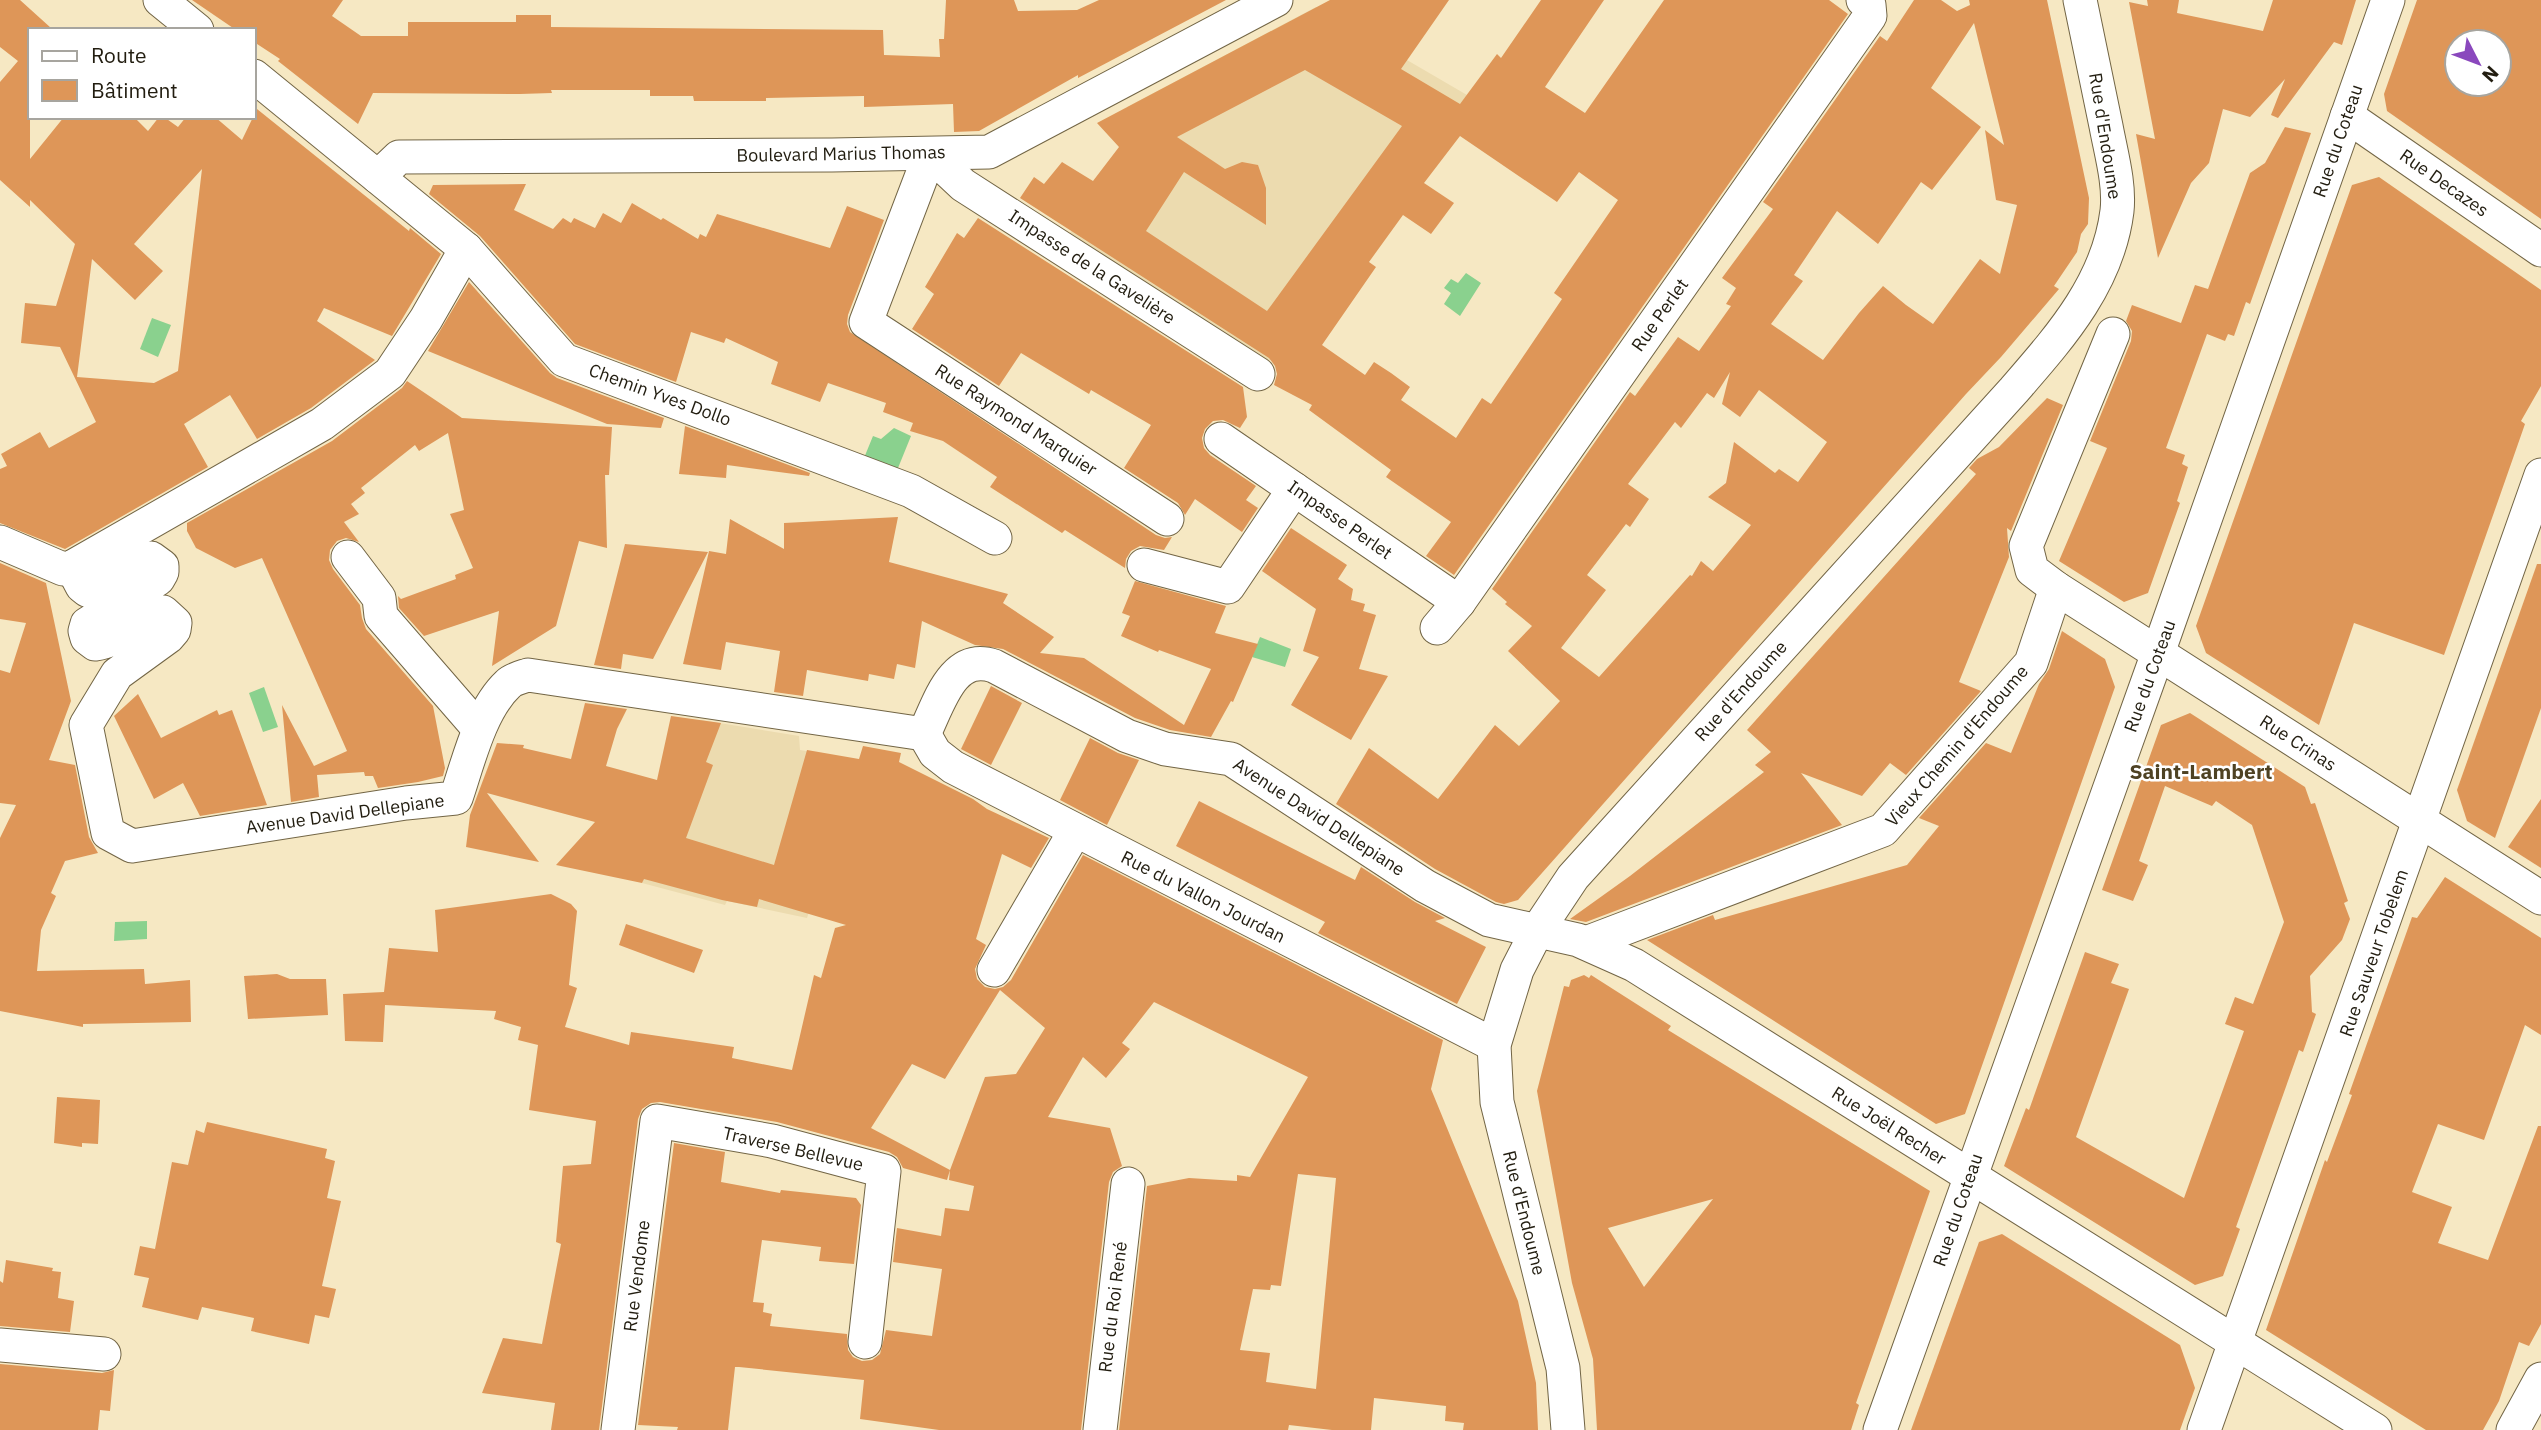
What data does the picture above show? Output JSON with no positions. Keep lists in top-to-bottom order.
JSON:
{
  "streets": {
    "street": [
      "Rue d'Endoume",
      "Rue du Coteau",
      "Boulevard Marius Thomas",
      "Rue Decazes",
      "Impasse de la Gavelière",
      "Rue Perlet",
      "Chemin Yves Dollo",
      "Rue Raymond Marquier",
      "Impasse Perlet",
      "Rue Crinas",
      "Vieux Chemin d'Endoume",
      "Avenue David Dellepiane",
      "Rue du Vallon Jourdan",
      "Rue Sauveur Tobelem",
      "Rue Joël Recher",
      "Traverse Bellevue",
      "Rue Vendome",
      "Rue du Roi René"
    ]
  },
  "crossings": [
    ["Rue d'Endoume", "Avenue David Dellepiane"],
    ["Rue d'Endoume", "Rue du Vallon Jourdan"],
    ["Rue d'Endoume", "Rue Joël Recher"],
    ["Rue du Coteau", "Rue Decazes"],
    ["Rue du Coteau", "Rue Crinas"],
    ["Rue du Coteau", "Rue Joël Recher"],
    ["Boulevard Marius Thomas", "Impasse de la Gavelière"],
    ["Boulevard Marius Thomas", "Chemin Yves Dollo"],
    ["Boulevard Marius Thomas", "Rue Raymond Marquier"],
    ["Impasse de la Gavelière", "Rue Raymond Marquier"],
    ["Rue Perlet", "Impasse Perlet"],
    ["Rue Crinas", "Vieux Chemin d'Endoume"],
    ["Rue Crinas", "Rue Sauveur Tobelem"],
    ["Vieux Chemin d'Endoume", "Rue Joël Recher"],
    ["Avenue David Dellepiane", "Rue du Vallon Jourdan"],
    ["Avenue David Dellepiane", "Rue Joël Recher"],
    ["Rue Sauveur Tobelem", "Rue Joël Recher"],
    ["Traverse Bellevue", "Rue Vendome"]
  ],
  "districts": ["Saint-Lambert"],
  "legend": ["Route", "Bâtiment"],
  "north": "bottom right"
}
